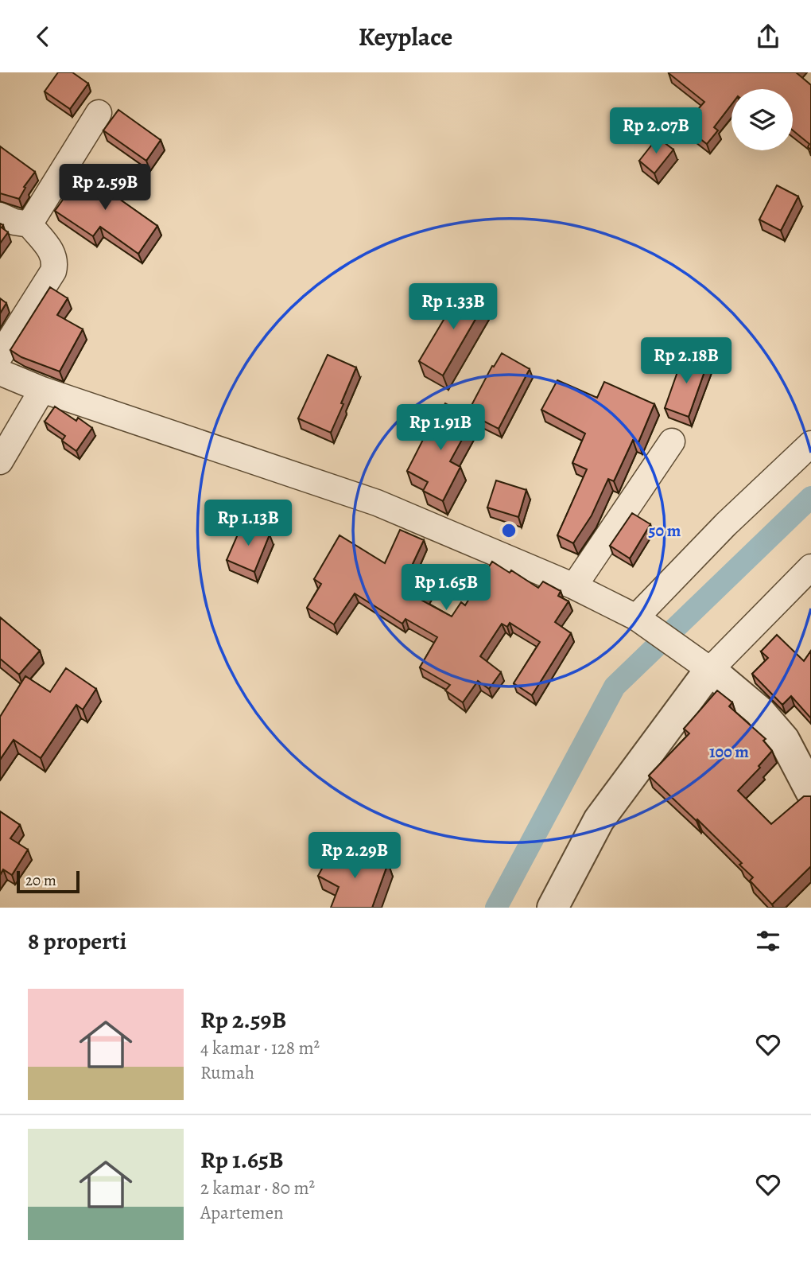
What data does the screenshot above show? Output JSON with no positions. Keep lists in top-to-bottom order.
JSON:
{
  "scale_bar": "20 m",
  "page": {
    "header": "Keyplace",
    "price": [
      "Rp 2.07B",
      "Rp 2.59B",
      "Rp 1.33B",
      "Rp 2.18B",
      "Rp 1.91B",
      "Rp 1.13B",
      "Rp 1.65B",
      "Rp 2.29B"
    ],
    "scale": "20 m",
    "heading": "8 properti",
    "list": [
      {
        "name": "Rp 2.59B",
        "note": "4 kamar · 128 m² · Rumah"
      },
      {
        "name": "Rp 1.65B",
        "note": "2 kamar · 80 m² · Apartemen"
      }
    ]
  },
  "rings": ["50 m", "100 m"]
}
